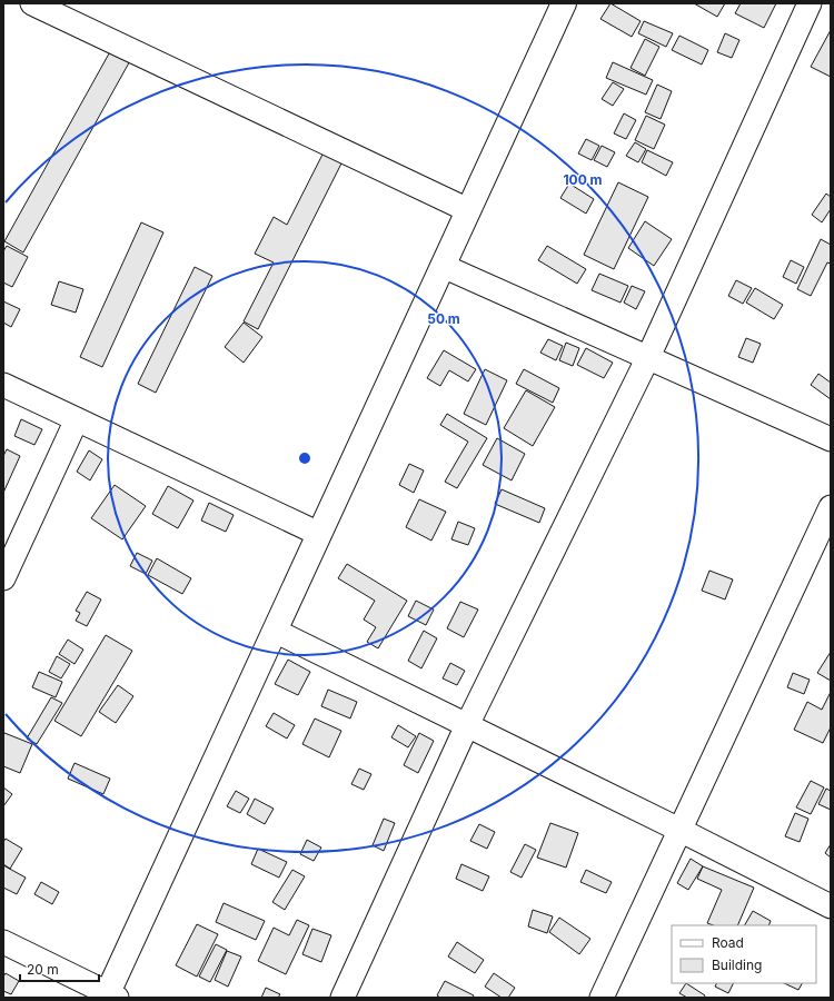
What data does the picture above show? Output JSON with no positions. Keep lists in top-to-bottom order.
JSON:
{
  "legend": ["Road", "Building"],
  "scale_bar": "20 m",
  "rings": ["100 m", "50 m"]
}
